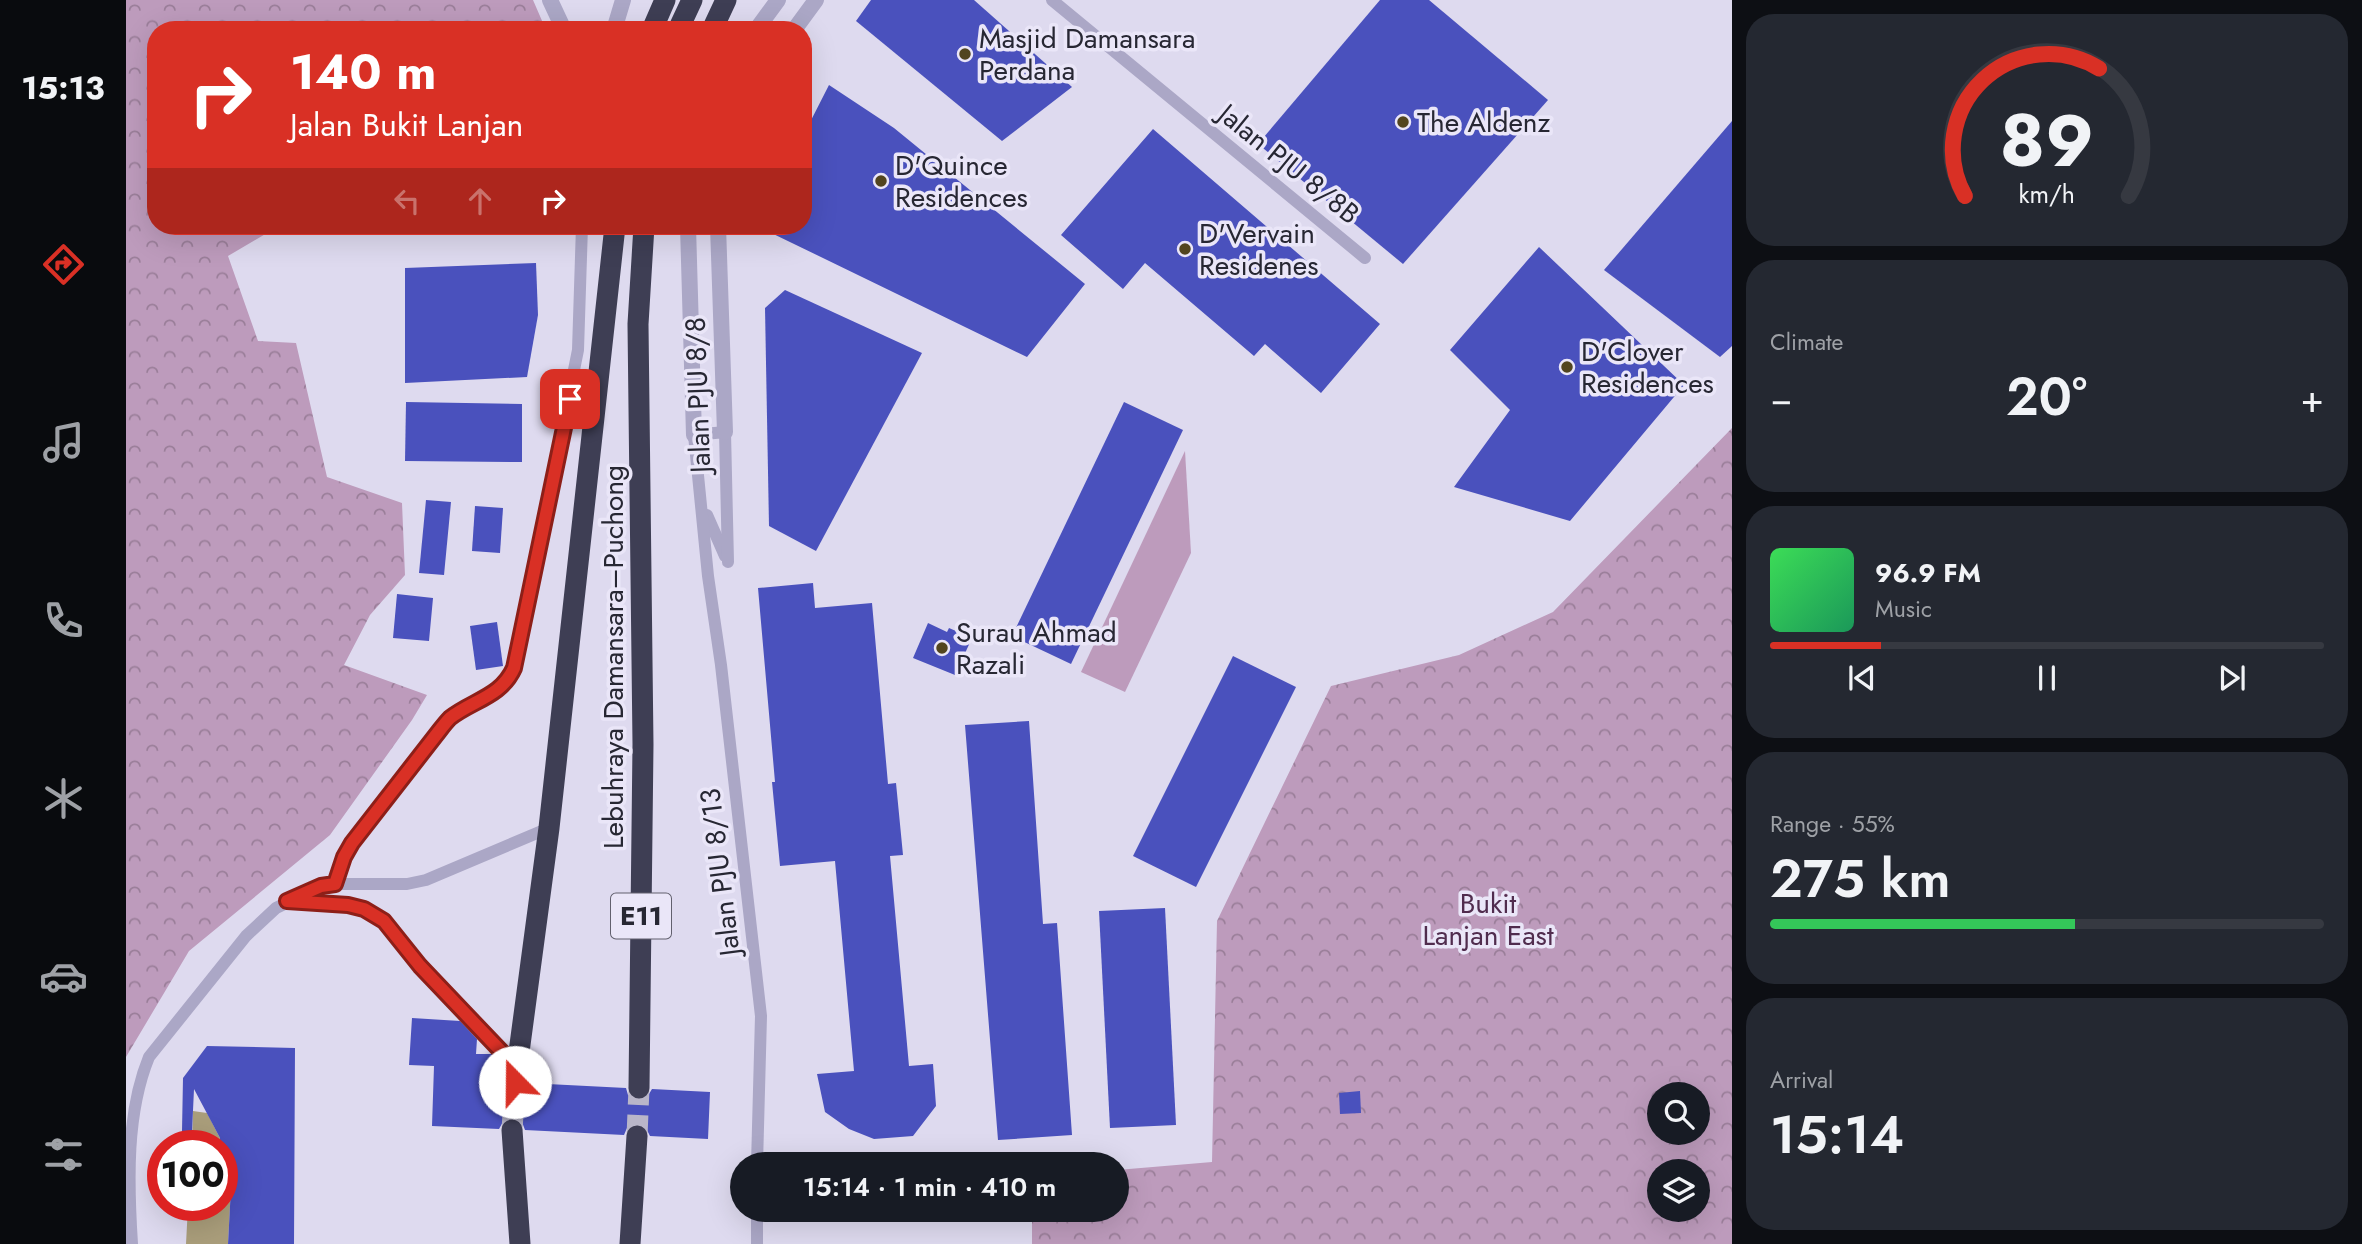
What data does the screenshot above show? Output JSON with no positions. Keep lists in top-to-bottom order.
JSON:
{
  "streets": {
    "highway": ["Lebuhraya Damansara–Puchong", "E11"],
    "street": ["Jalan PJU 8/8B", "Jalan PJU 8/8", "Jalan PJU 8/13"]
  },
  "crossings": [
    ["Jalan PJU 8/8", "Jalan PJU 8/13"]
  ],
  "parks": ["Bukit Lanjan East"],
  "places": [
    "Masjid Damansara Perdana",
    "The Aldenz",
    "D'Quince Residences",
    "D'Vervain Residenes",
    "D'Clover Residences",
    "Surau Ahmad Razali"
  ],
  "page": {
    "tabs": "15:13",
    "turn": ["140 m", "Jalan Bukit Lanjan"],
    "tile": [
      "Climate",
      ["Range · 55%", "275 km"],
      ["Arrival", "15:14"]
    ],
    "heat": ["−", "20°", "+"],
    "song": ["96.9 FM", "Music"],
    "limit": "100",
    "trip": "15:14 · 1 min · 410 m",
    "gauge": ["89", "km/h"]
  }
}
